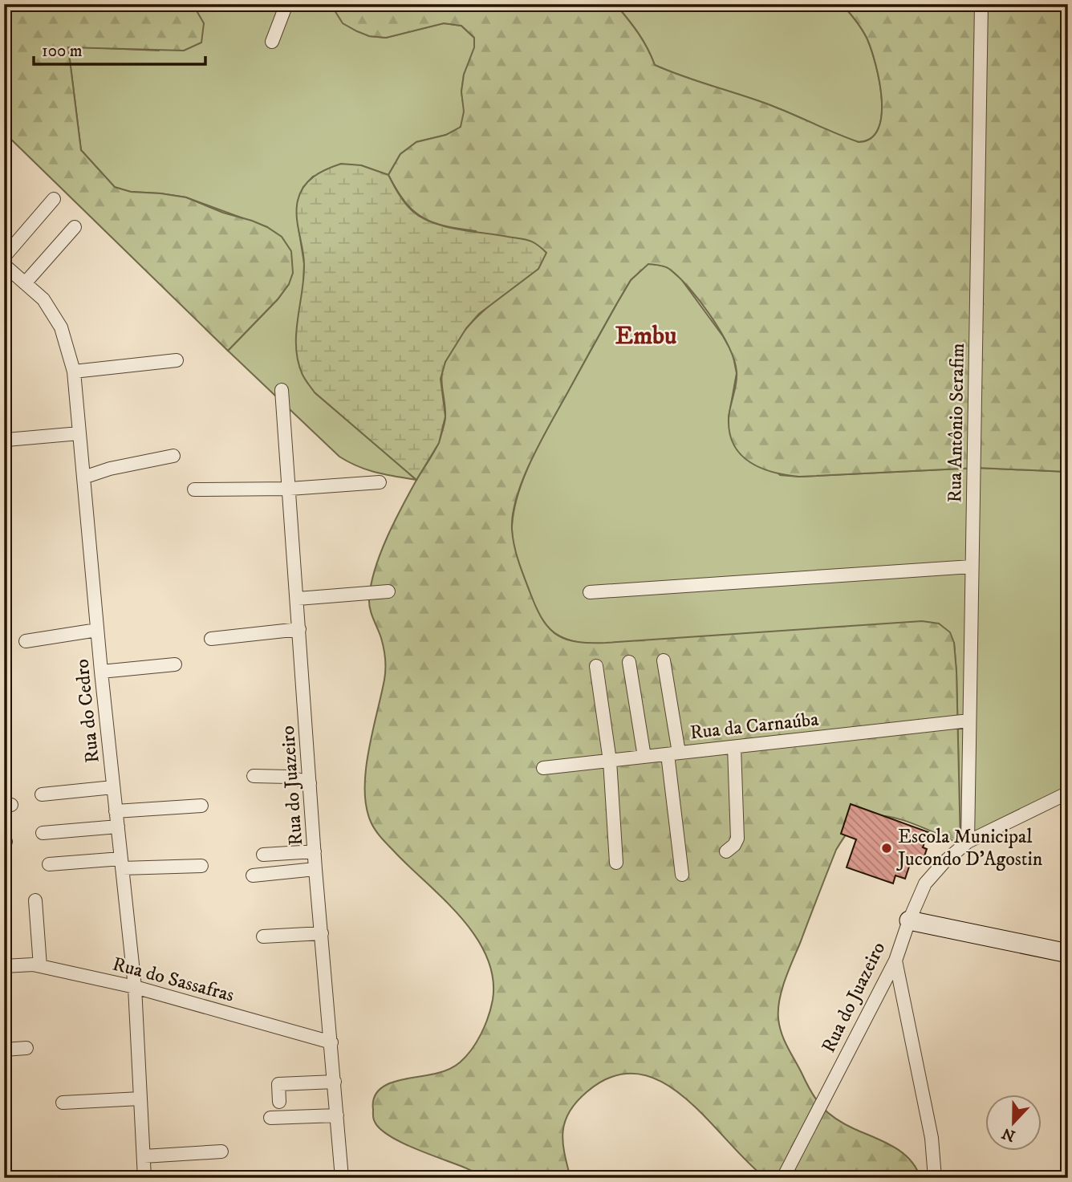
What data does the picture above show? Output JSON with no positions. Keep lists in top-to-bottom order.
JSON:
{
  "streets": {
    "street": [
      "Rua Antônio Serafim",
      "Rua do Cedro",
      "Rua da Carnaúba",
      "Rua do Juazeiro",
      "Rua do Sassafras"
    ]
  },
  "crossings": [
    ["Rua Antônio Serafim", "Rua da Carnaúba"],
    ["Rua Antônio Serafim", "Rua do Juazeiro"],
    ["Rua do Cedro", "Rua do Sassafras"],
    ["Rua do Juazeiro", "Rua do Sassafras"]
  ],
  "districts": ["Embu"],
  "places": ["Escola Municipal Jucondo D'Agostin"],
  "scale_bar": "100 m",
  "north": "bottom"
}
